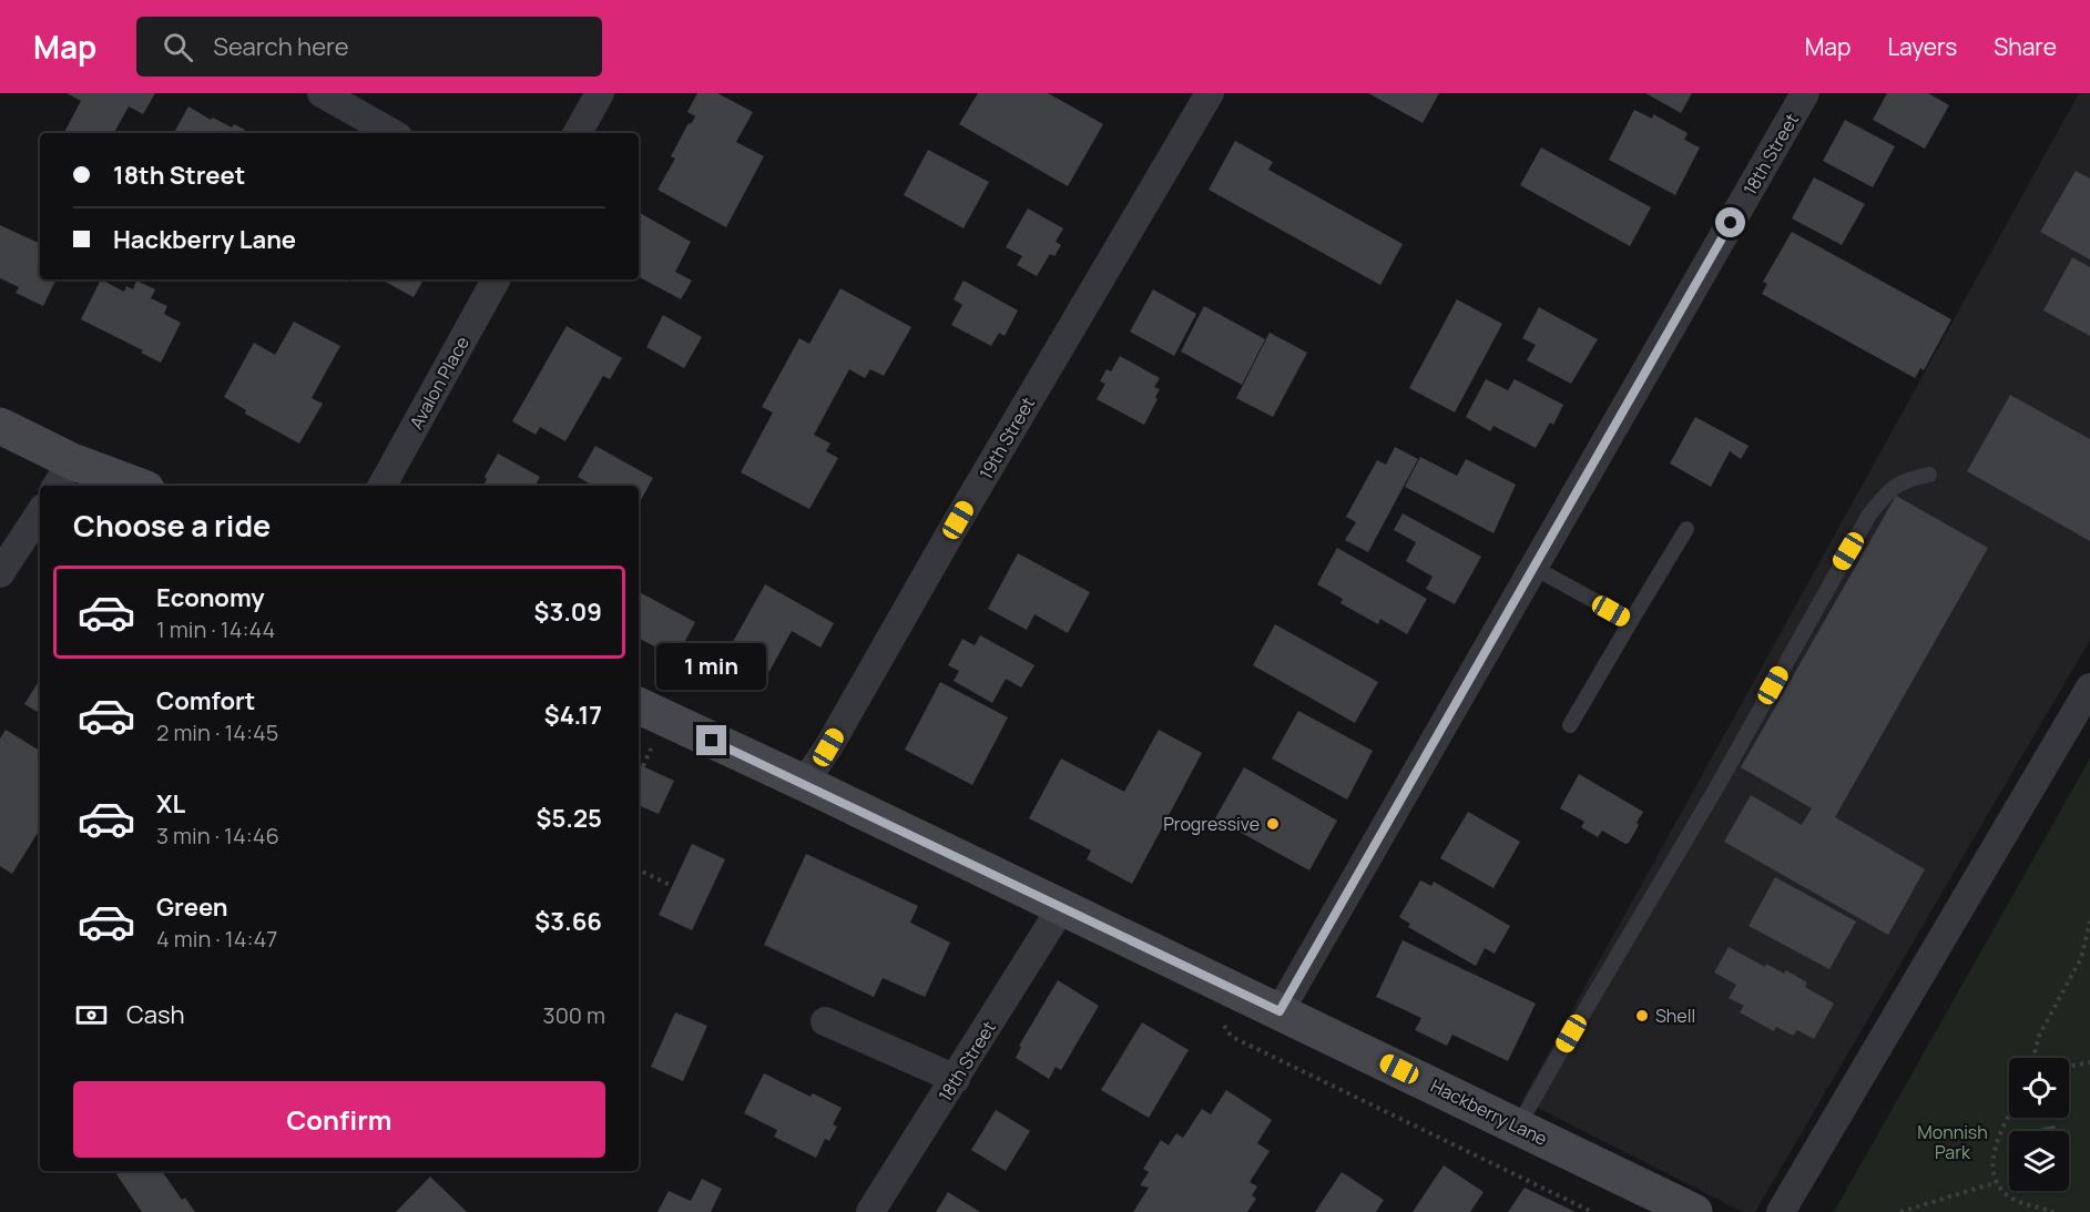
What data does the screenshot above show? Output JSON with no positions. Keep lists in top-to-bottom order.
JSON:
{
  "streets": {
    "main road": ["Hackberry Lane"],
    "street": ["18th Street", "Avalon Place", "19th Street"]
  },
  "crossings": [
    ["18th Street", "Hackberry Lane"],
    ["19th Street", "Hackberry Lane"]
  ],
  "parks": ["Monnish Park"],
  "places": ["Progressive", "Shell"],
  "page": {
    "header": "Map",
    "search": "Search here",
    "nav": ["Map", "Layers", "Share"],
    "banner": ["18th Street", "Hackberry Lane"],
    "heading": "Choose a ride",
    "list": [
      {
        "name": "Economy",
        "note": "1 min · 14:44",
        "value": "$3.09"
      },
      {
        "name": "Comfort",
        "note": "2 min · 14:45",
        "value": "$4.17"
      },
      {
        "name": "XL",
        "note": "3 min · 14:46",
        "value": "$5.25"
      },
      {
        "name": "Green",
        "note": "4 min · 14:47",
        "value": "$3.66"
      }
    ],
    "bubble": "1 min",
    "pay": ["Cash", "300 m"],
    "buttons": "Confirm"
  }
}
